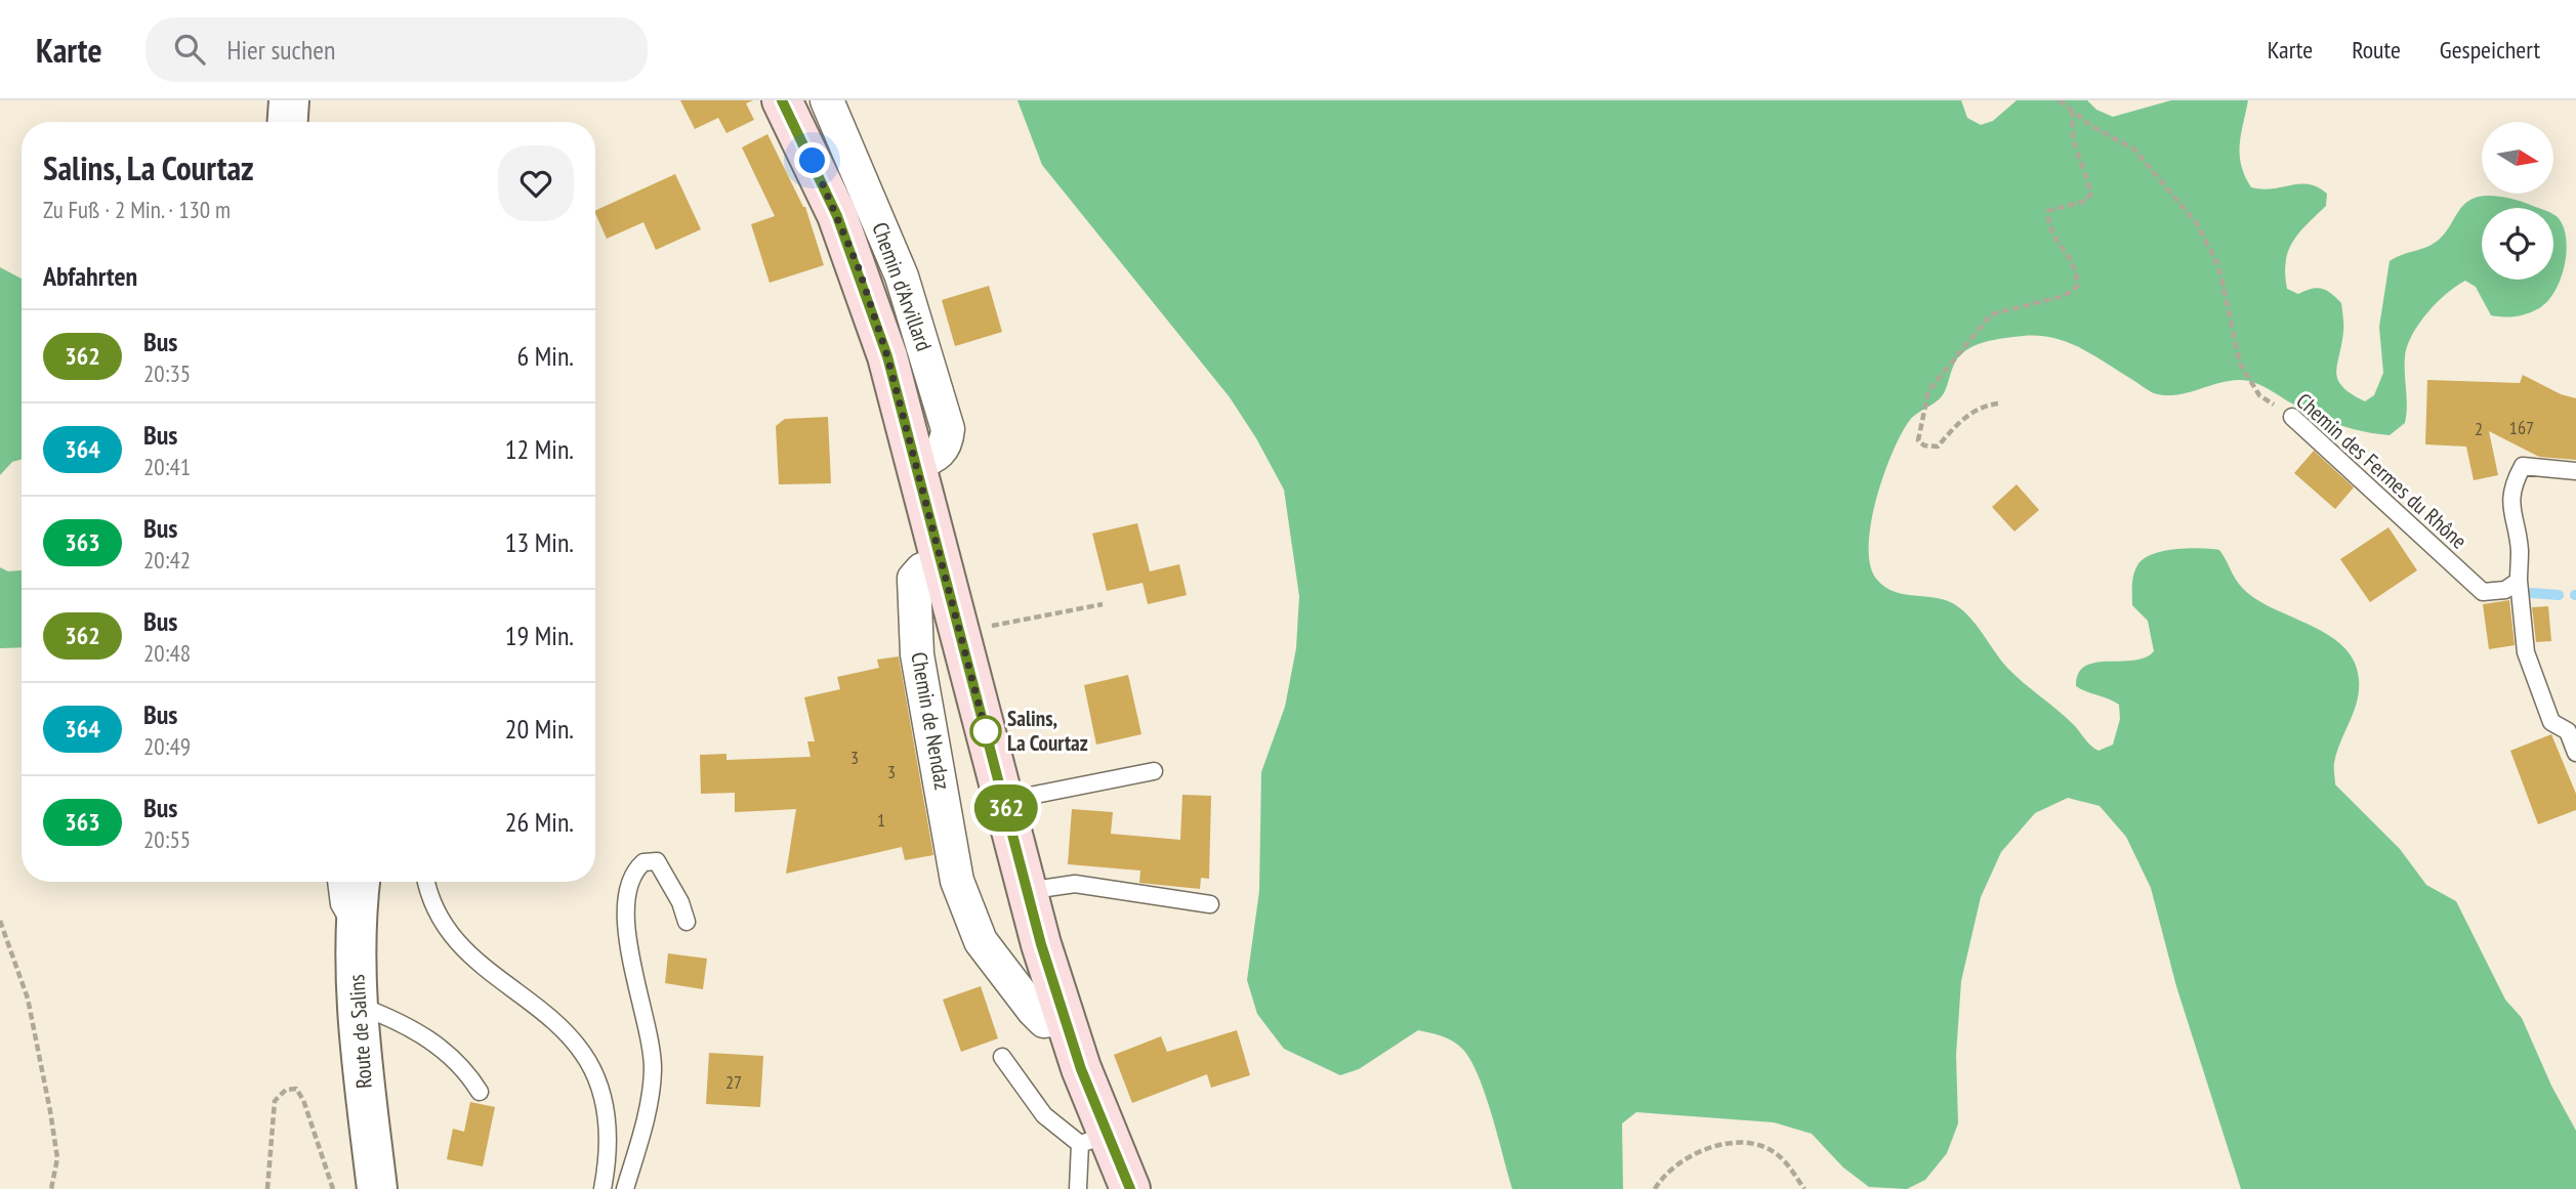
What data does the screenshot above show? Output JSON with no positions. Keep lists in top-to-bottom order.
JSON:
{
  "streets": {
    "street": ["Chemin d'Arvillard", "Chemin de Nendaz", "Route de Salins"],
    "lane": ["Chemin des Fermes du Rhône"]
  },
  "places": ["Salins, La Courtaz"],
  "lines": ["bus line 362"],
  "house_numbers": [
    "167",
    "2",
    "3",
    "3",
    "1",
    "27"
  ],
  "north": "right",
  "page": {
    "header": "Karte",
    "search": "Hier suchen",
    "nav": ["Karte", "Route", "Gespeichert"],
    "on_map": "362",
    "heading": [
      ["Salins, La Courtaz", "Zu Fuß · 2 Min. · 130 m"],
      "Abfahrten"
    ],
    "list": [
      {
        "mark": "362",
        "name": "Bus",
        "note": "20:35",
        "value": "6 Min."
      },
      {
        "mark": "364",
        "name": "Bus",
        "note": "20:41",
        "value": "12 Min."
      },
      {
        "mark": "363",
        "name": "Bus",
        "note": "20:42",
        "value": "13 Min."
      },
      {
        "mark": "362",
        "name": "Bus",
        "note": "20:48",
        "value": "19 Min."
      },
      {
        "mark": "364",
        "name": "Bus",
        "note": "20:49",
        "value": "20 Min."
      },
      {
        "mark": "363",
        "name": "Bus",
        "note": "20:55",
        "value": "26 Min."
      }
    ]
  }
}
